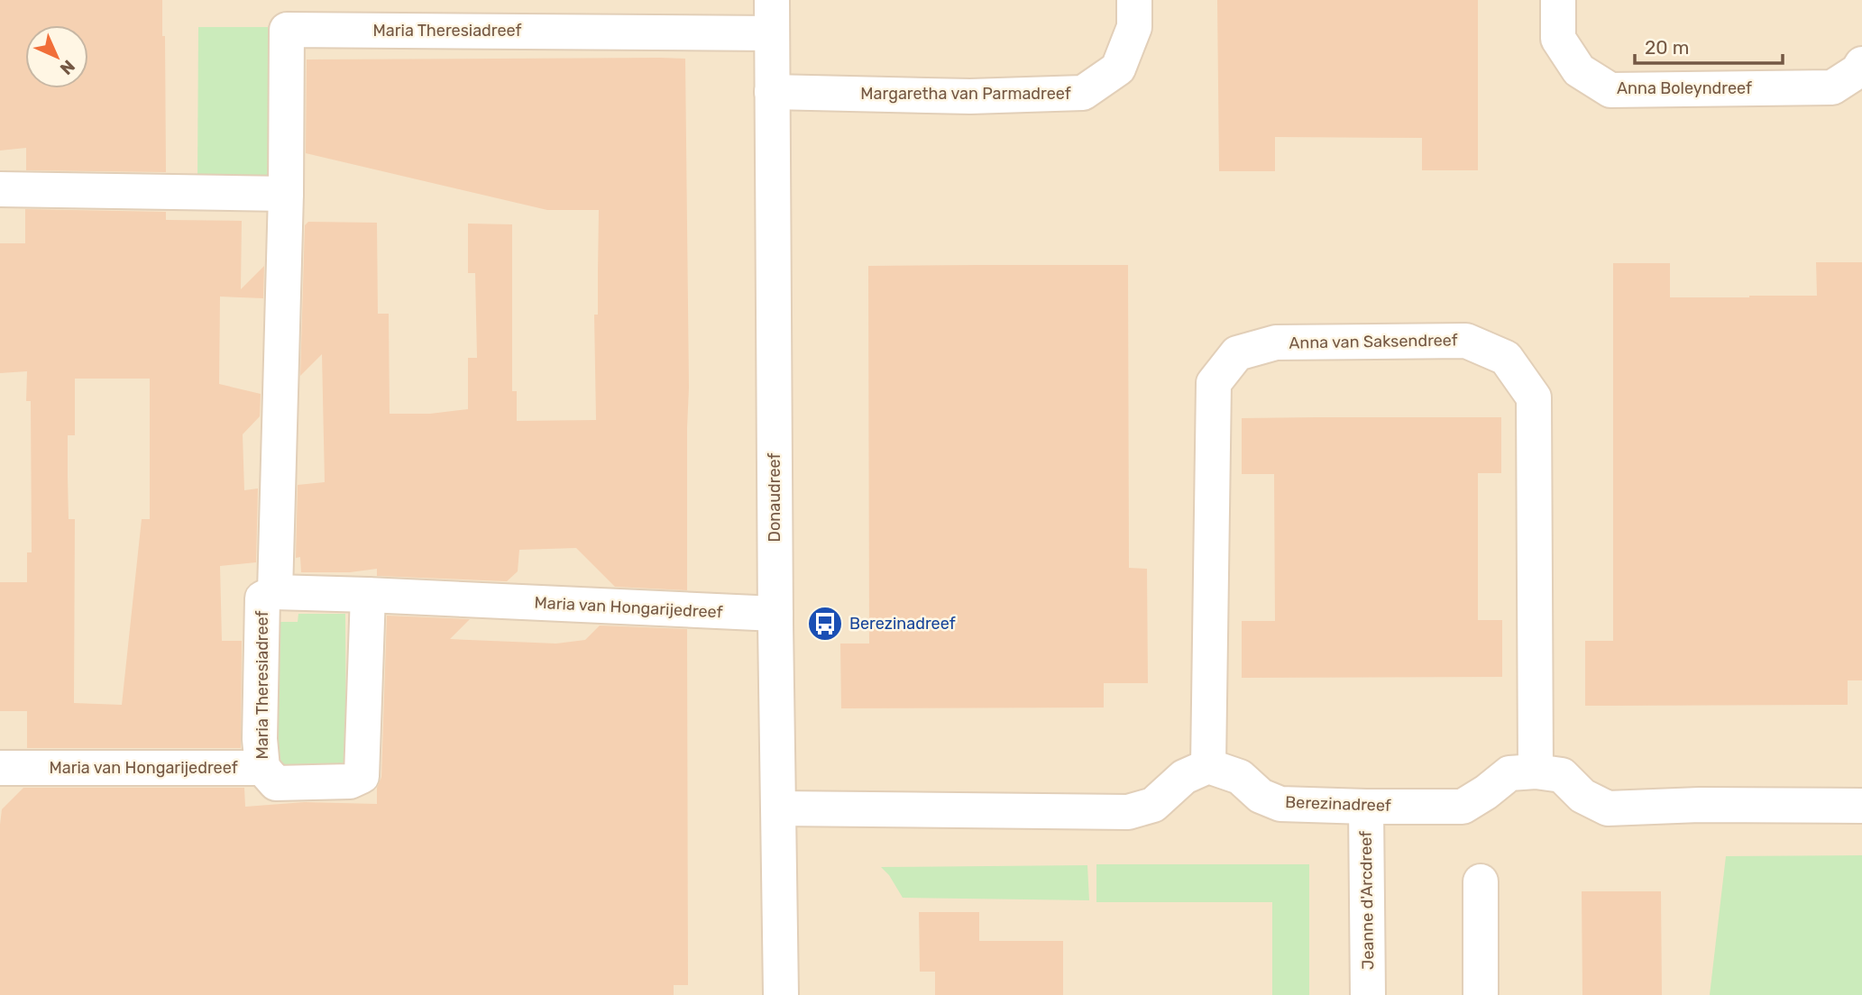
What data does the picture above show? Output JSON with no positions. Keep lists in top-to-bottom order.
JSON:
{
  "streets": {
    "street": [
      "Maria Theresiadreef",
      "Anna Boleyndreef",
      "Margaretha van Parmadreef",
      "Anna van Saksendreef",
      "Donaudreef",
      "Maria van Hongarijedreef",
      "Berezinadreef",
      "Jeanne d'Arcdreef"
    ]
  },
  "crossings": [
    ["Maria Theresiadreef", "Donaudreef"],
    ["Maria Theresiadreef", "Maria van Hongarijedreef"],
    ["Margaretha van Parmadreef", "Donaudreef"],
    ["Anna van Saksendreef", "Berezinadreef"],
    ["Donaudreef", "Maria van Hongarijedreef"],
    ["Berezinadreef", "Jeanne d'Arcdreef"]
  ],
  "places": {
    "bus stop": ["Berezinadreef"]
  },
  "scale_bar": "20 m",
  "north": "bottom right"
}
